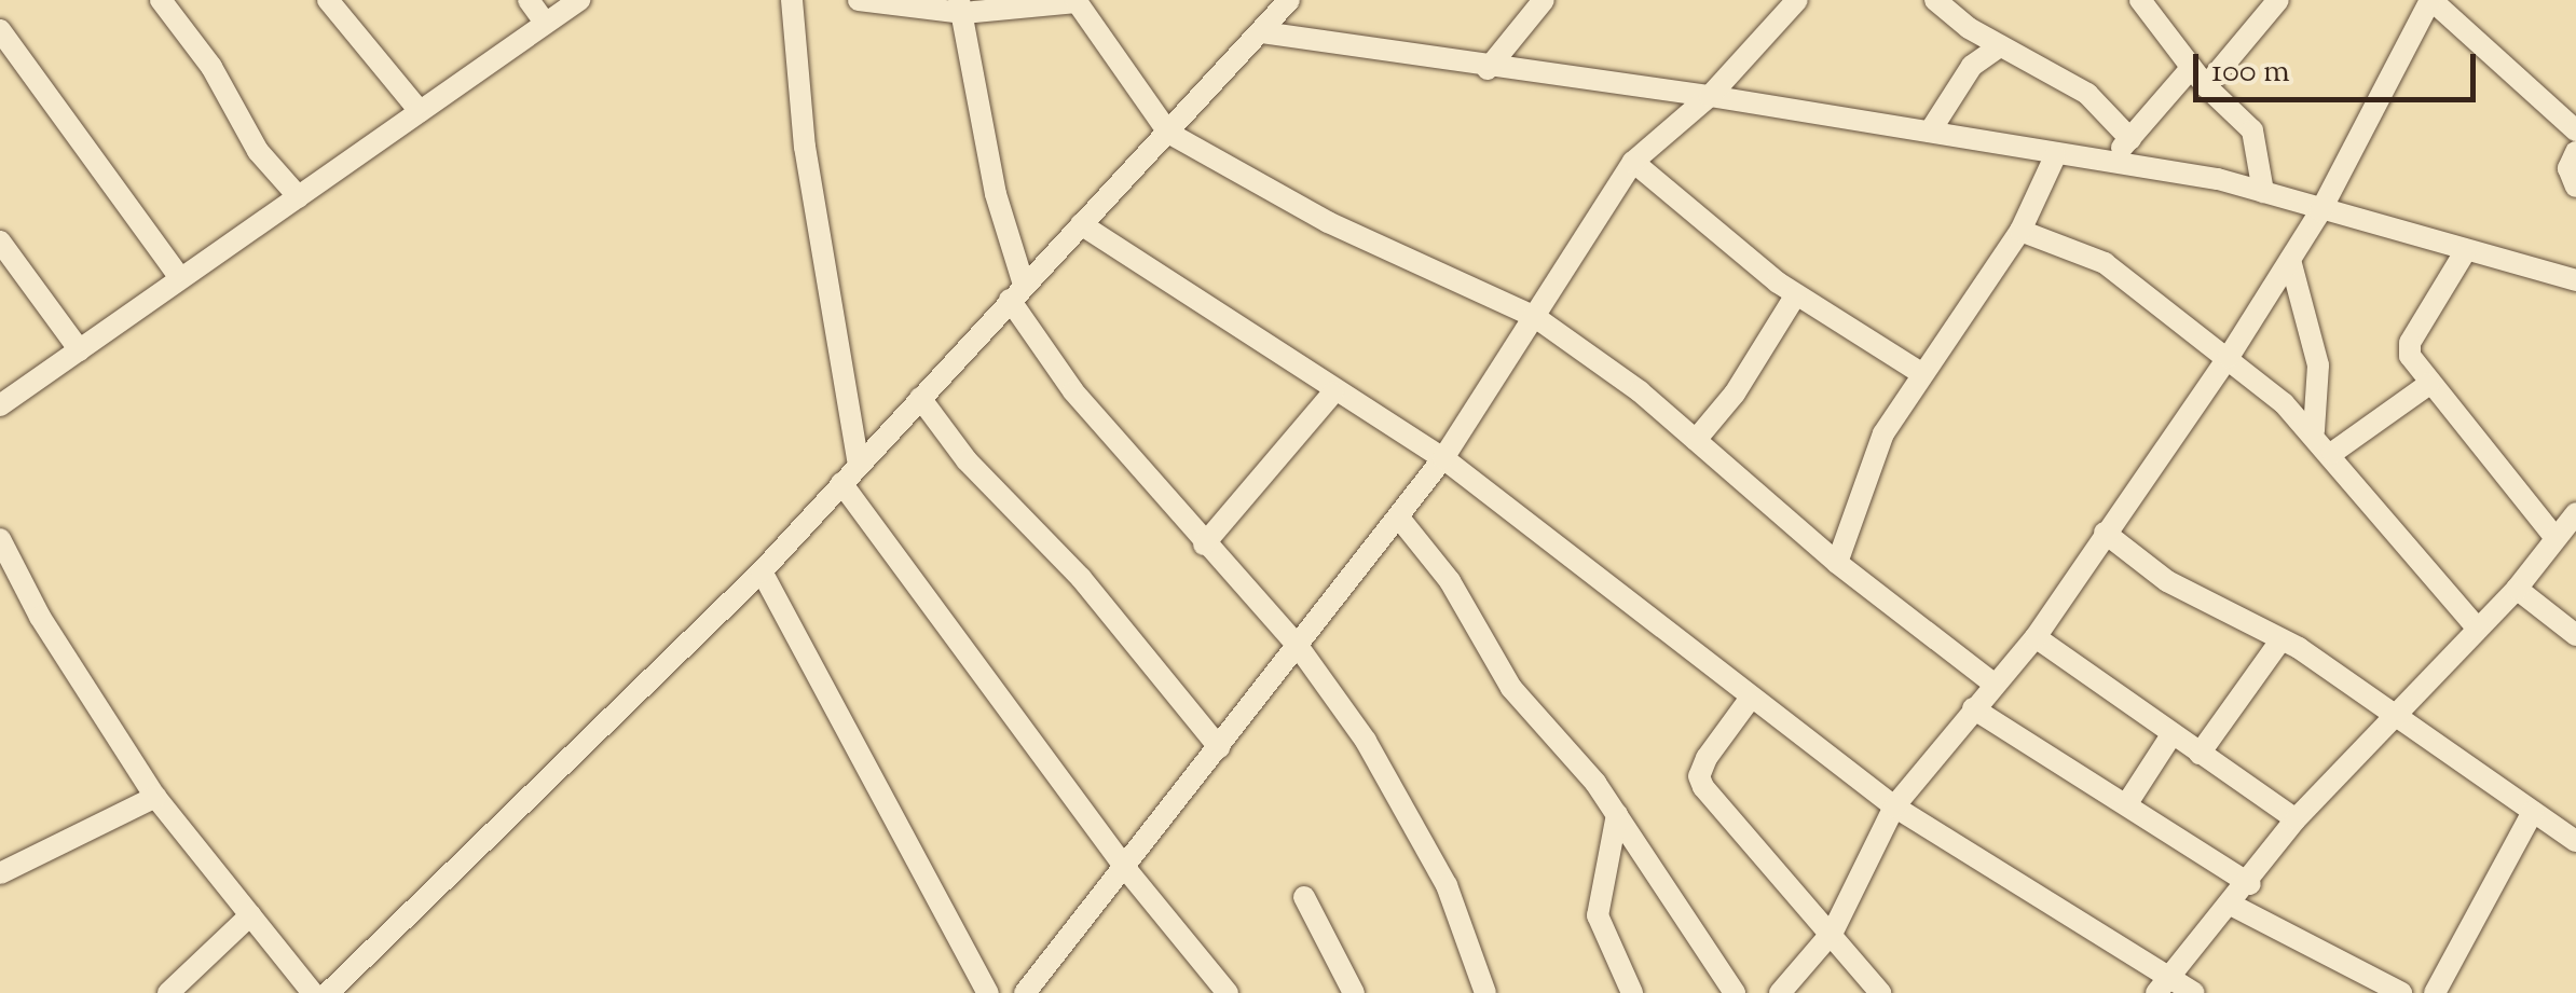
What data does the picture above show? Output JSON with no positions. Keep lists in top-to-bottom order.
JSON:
{
  "scale_bar": "100 m"
}
